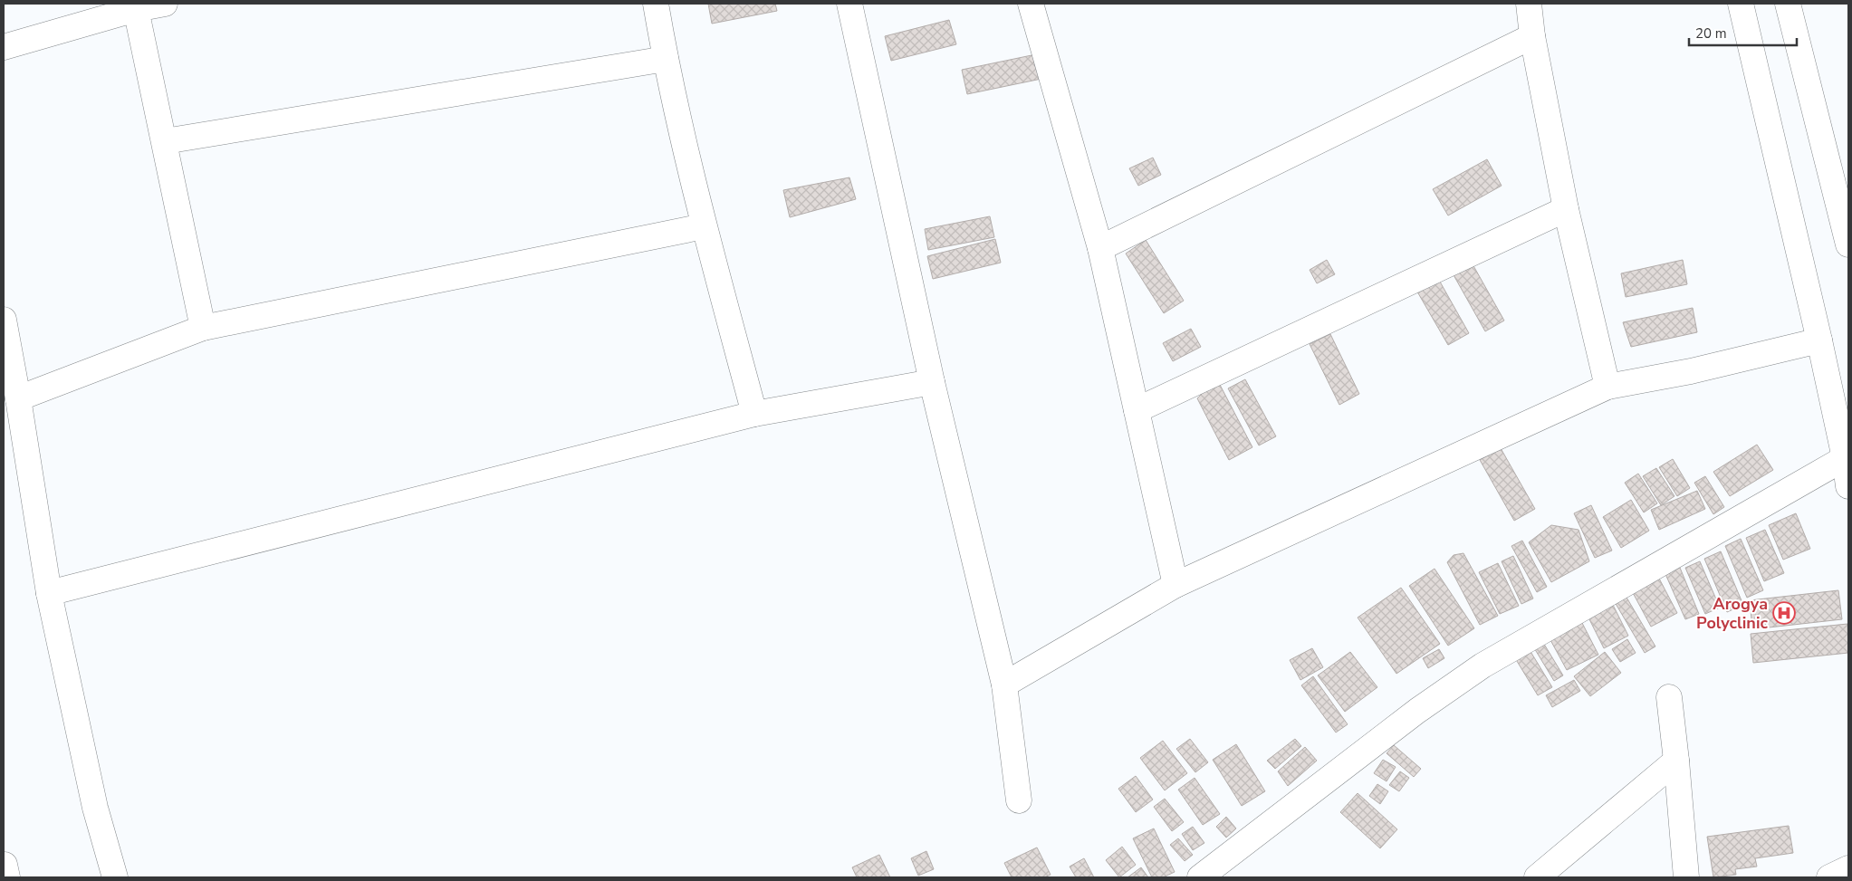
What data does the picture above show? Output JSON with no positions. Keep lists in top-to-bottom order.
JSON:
{
  "places": {
    "hospital": ["Arogya Polyclinic"]
  },
  "scale_bar": "20 m"
}
